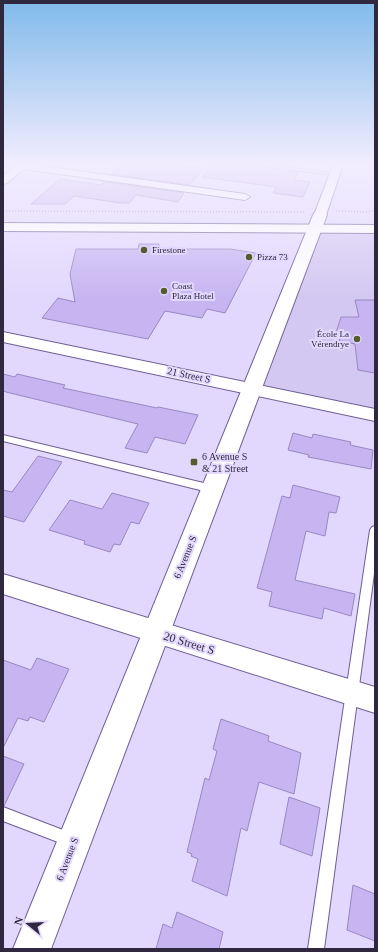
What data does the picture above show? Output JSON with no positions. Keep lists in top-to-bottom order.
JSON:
{
  "streets": {
    "main road": ["6 Avenue S"],
    "street": ["21 Street S", "20 Street S"]
  },
  "crossings": [
    ["21 Street S", "6 Avenue S"],
    ["6 Avenue S", "20 Street S"]
  ],
  "places": {
    "other": [
      "Firestone",
      "Pizza 73",
      "Coast Plaza Hotel",
      "École La Vérendrye"
    ],
    "transit": ["6 Avenue S & 21 Street"]
  },
  "north": "left"
}
